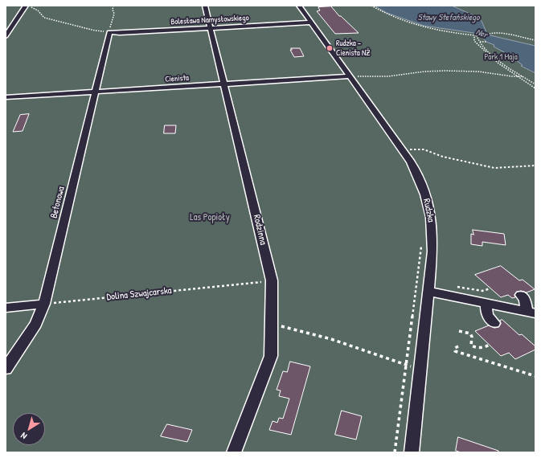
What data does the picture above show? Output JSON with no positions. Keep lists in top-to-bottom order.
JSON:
{
  "streets": {
    "street": [
      "Bolesława Namysłowskiego",
      "Cienista",
      "Betonowa",
      "Rudzka",
      "Rodzinna"
    ],
    "path": ["Dolina Szwajcarska"]
  },
  "crossings": [
    ["Bolesława Namysłowskiego", "Betonowa"],
    ["Bolesława Namysłowskiego", "Rudzka"],
    ["Bolesława Namysłowskiego", "Rodzinna"],
    ["Cienista", "Betonowa"],
    ["Cienista", "Rudzka"],
    ["Cienista", "Rodzinna"],
    ["Betonowa", "Dolina Szwajcarska"],
    ["Rodzinna", "Dolina Szwajcarska"]
  ],
  "water": ["Stawy Stefańskiego", "Ner"],
  "parks": ["Park 1 Maja", "Las Popioły"],
  "places": ["Rudzka - Cienista NŻ"],
  "north": "bottom left"
}
